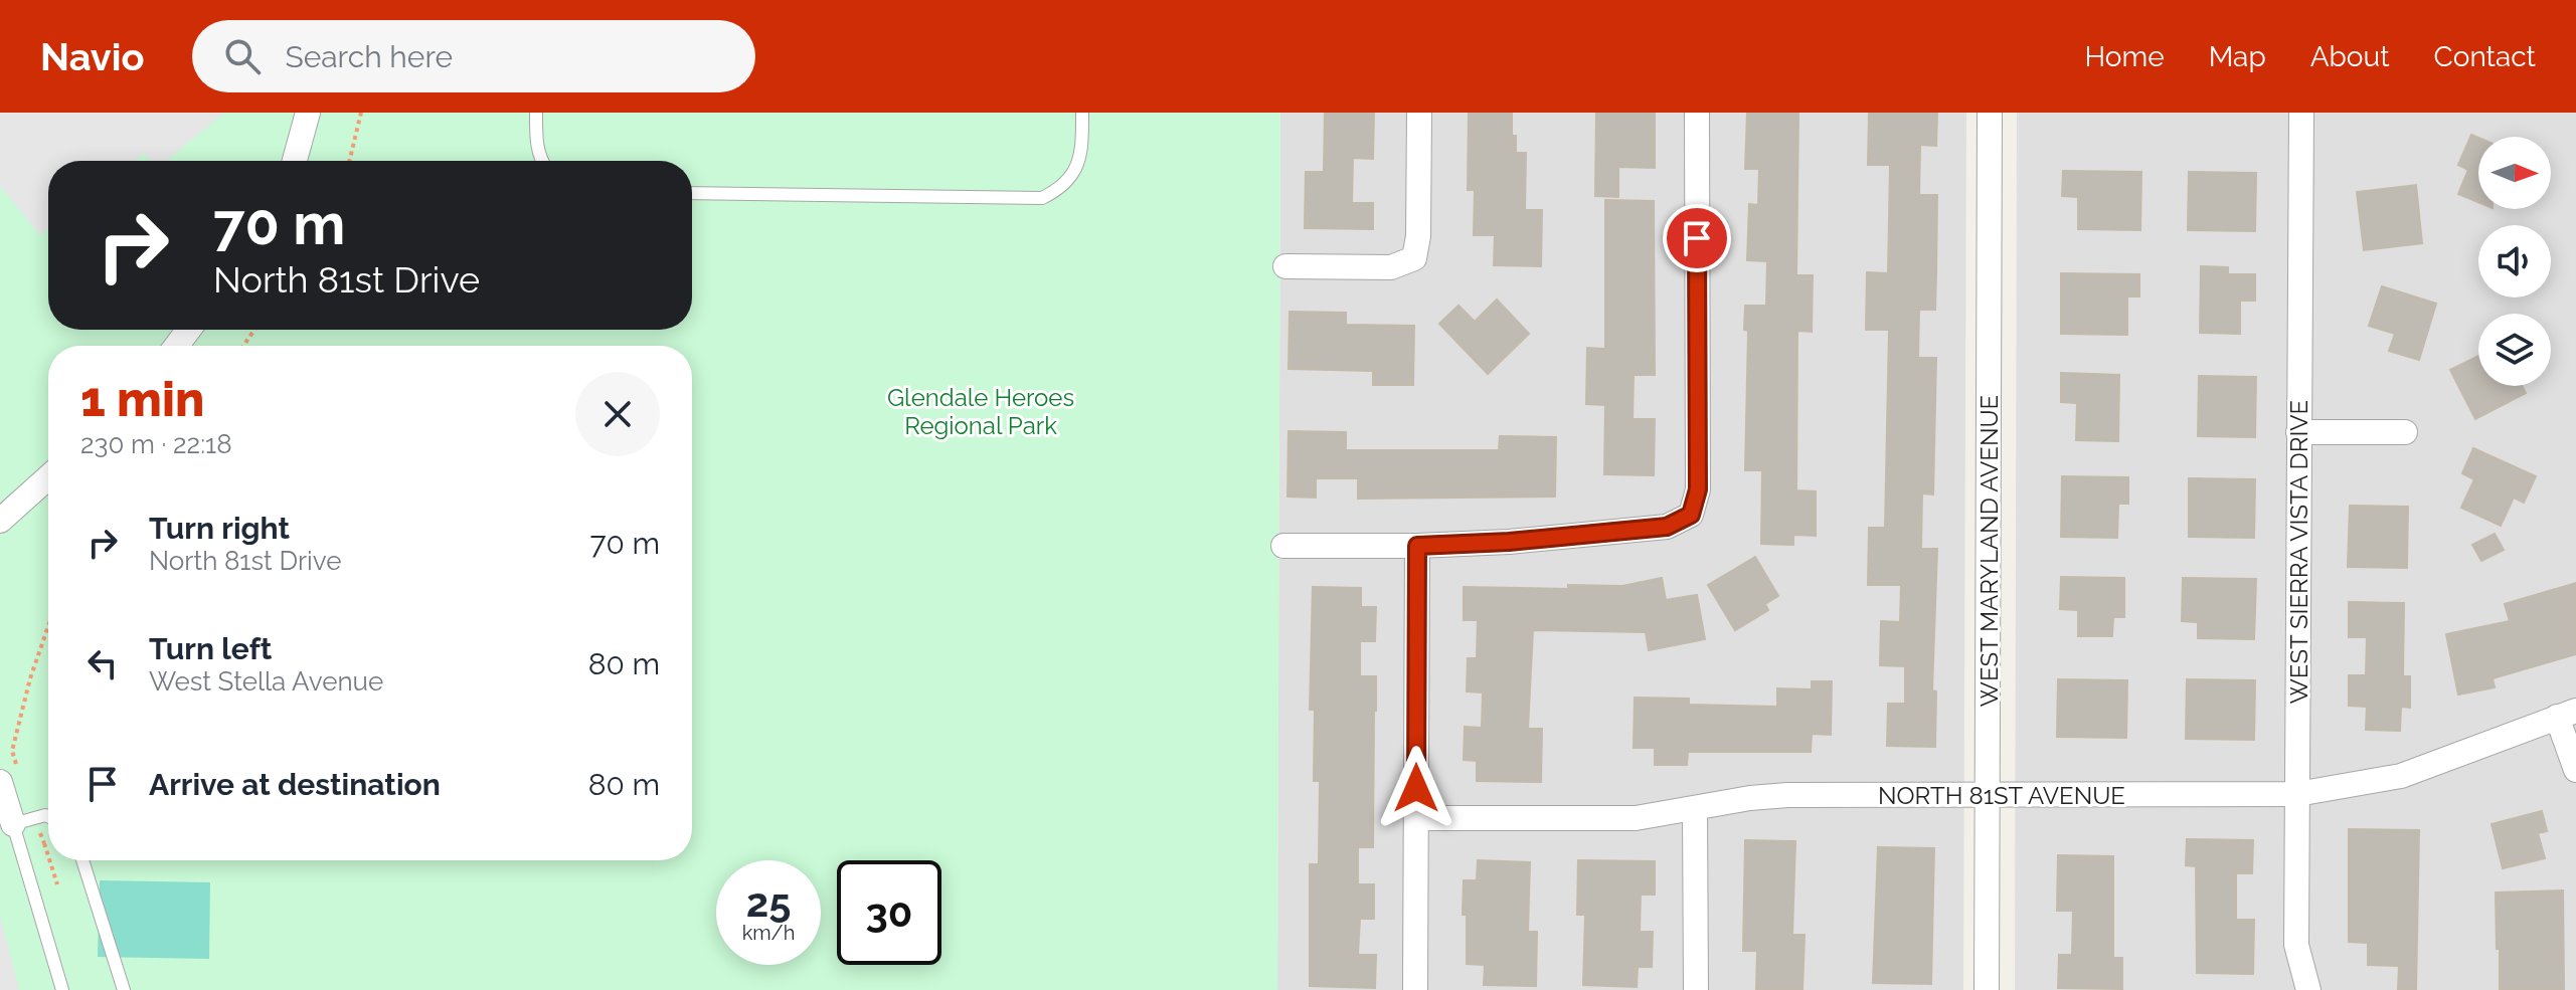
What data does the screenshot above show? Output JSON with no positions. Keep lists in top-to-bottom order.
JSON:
{
  "streets": {
    "street": ["WEST MARYLAND AVENUE", "WEST SIERRA VISTA DRIVE", "NORTH 81ST AVENUE"]
  },
  "crossings": [
    ["WEST MARYLAND AVENUE", "NORTH 81ST AVENUE"],
    ["WEST SIERRA VISTA DRIVE", "NORTH 81ST AVENUE"]
  ],
  "parks": ["Glendale Heroes Regional Park"],
  "north": "right",
  "page": {
    "header": "Navio",
    "search": "Search here",
    "nav": [
      "Home",
      "Map",
      "About",
      "Contact"
    ],
    "turn": ["70 m", "North 81st Drive"],
    "heading": ["1 min", "230 m · 22:18"],
    "list": [
      {
        "name": "Turn right",
        "note": "North 81st Drive",
        "value": "70 m"
      },
      {
        "name": "Turn left",
        "note": "West Stella Avenue",
        "value": "80 m"
      },
      {
        "name": "Arrive at destination",
        "value": "80 m"
      }
    ],
    "speed": "25 km/h",
    "limit": "30"
  }
}
